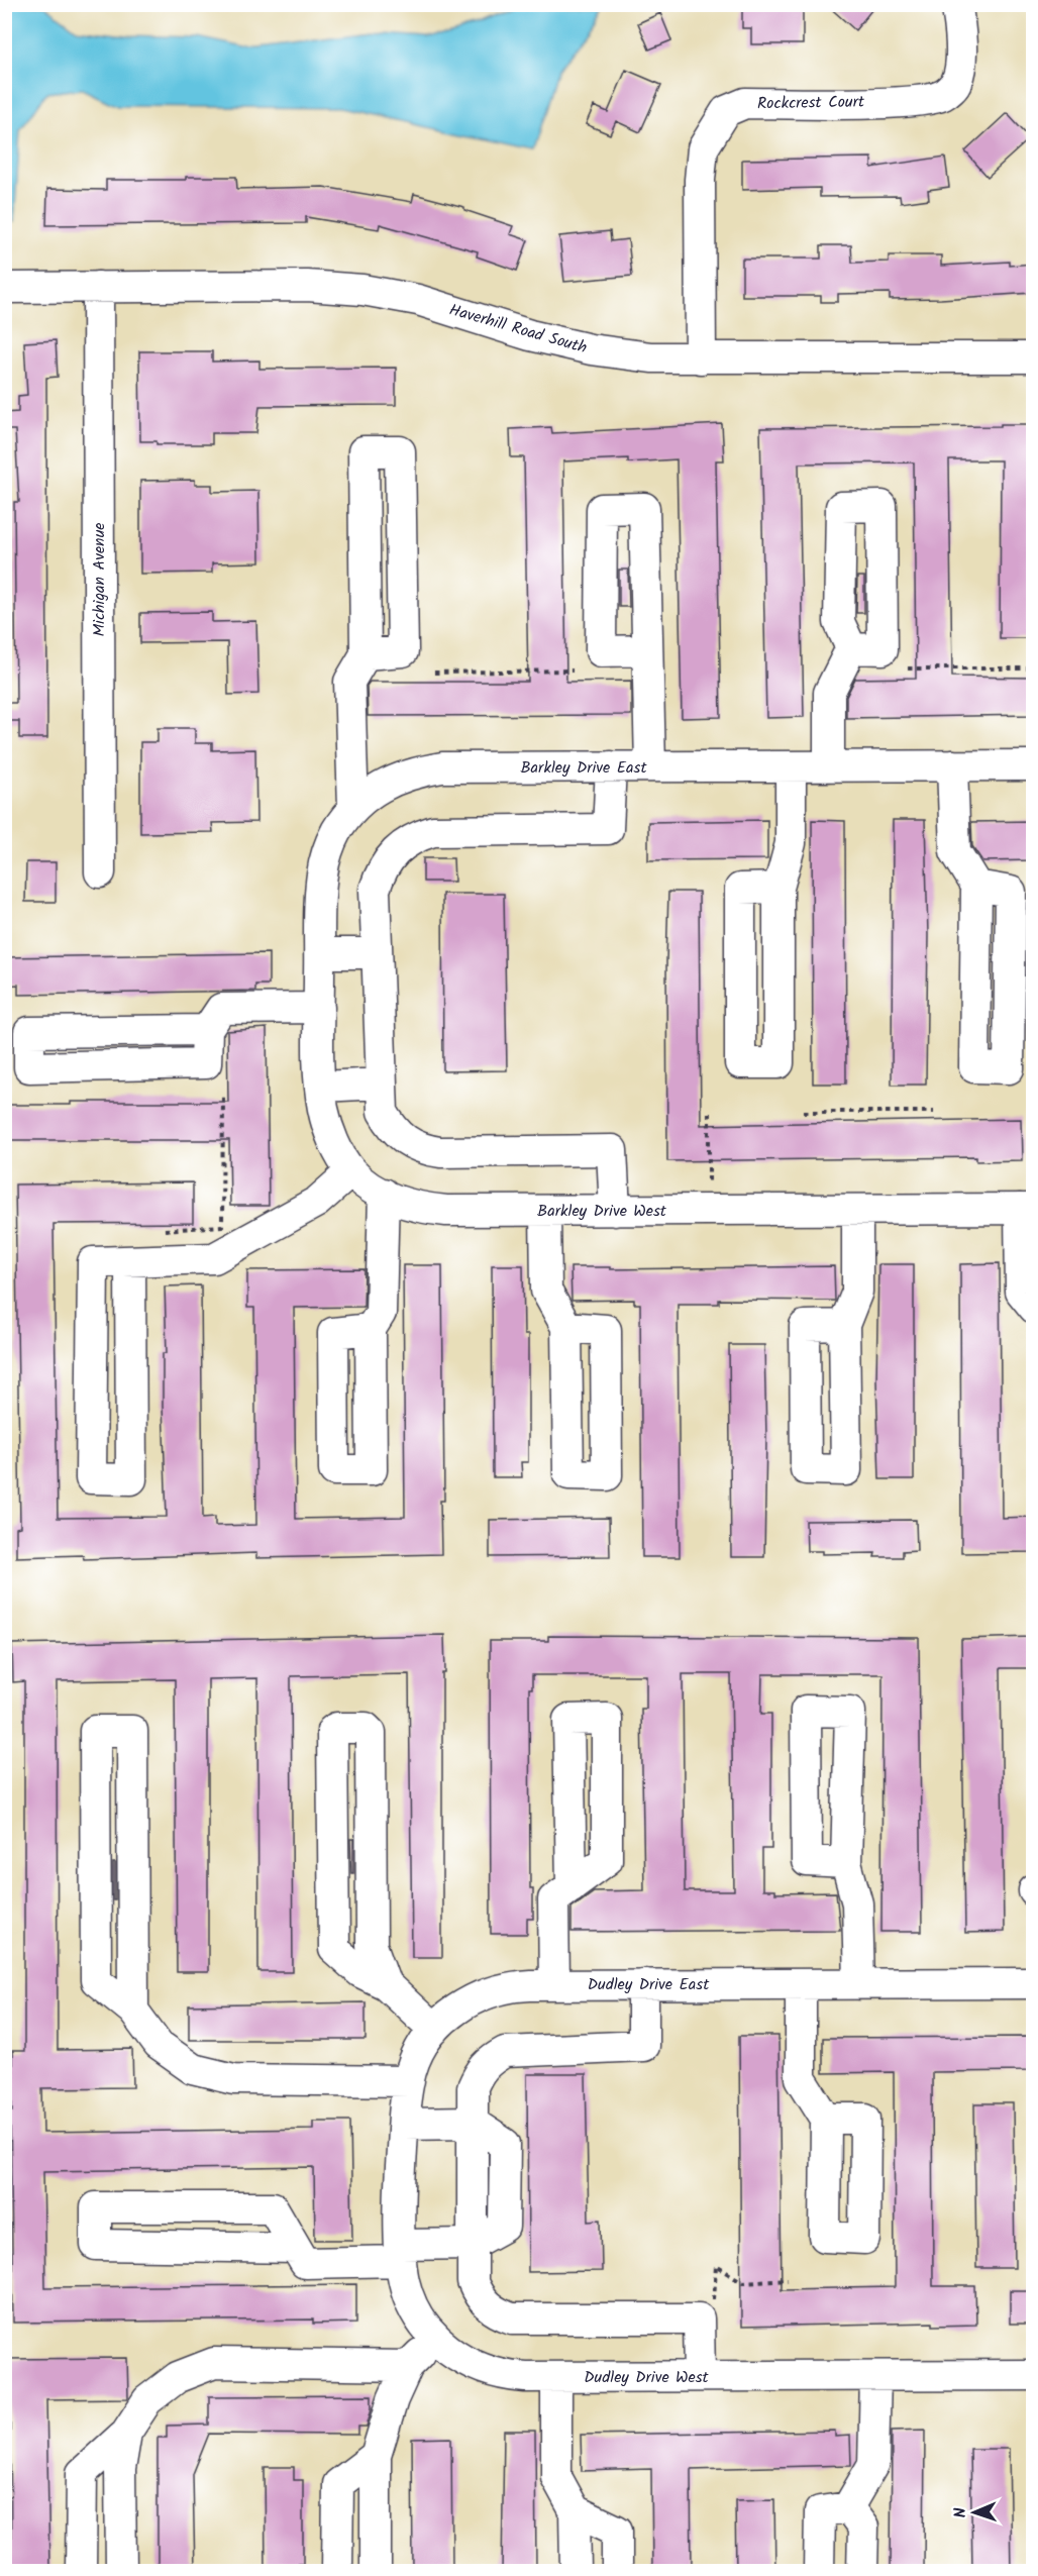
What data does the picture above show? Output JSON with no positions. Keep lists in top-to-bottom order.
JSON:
{
  "streets": {
    "street": [
      "Rockcrest Court",
      "Haverhill Road South",
      "Michigan Avenue",
      "Barkley Drive East",
      "Barkley Drive West",
      "Dudley Drive East",
      "Dudley Drive West"
    ]
  },
  "crossings": [
    ["Rockcrest Court", "Haverhill Road South"],
    ["Haverhill Road South", "Michigan Avenue"],
    ["Barkley Drive East", "Barkley Drive West"],
    ["Dudley Drive East", "Dudley Drive West"]
  ],
  "north": "left"
}
